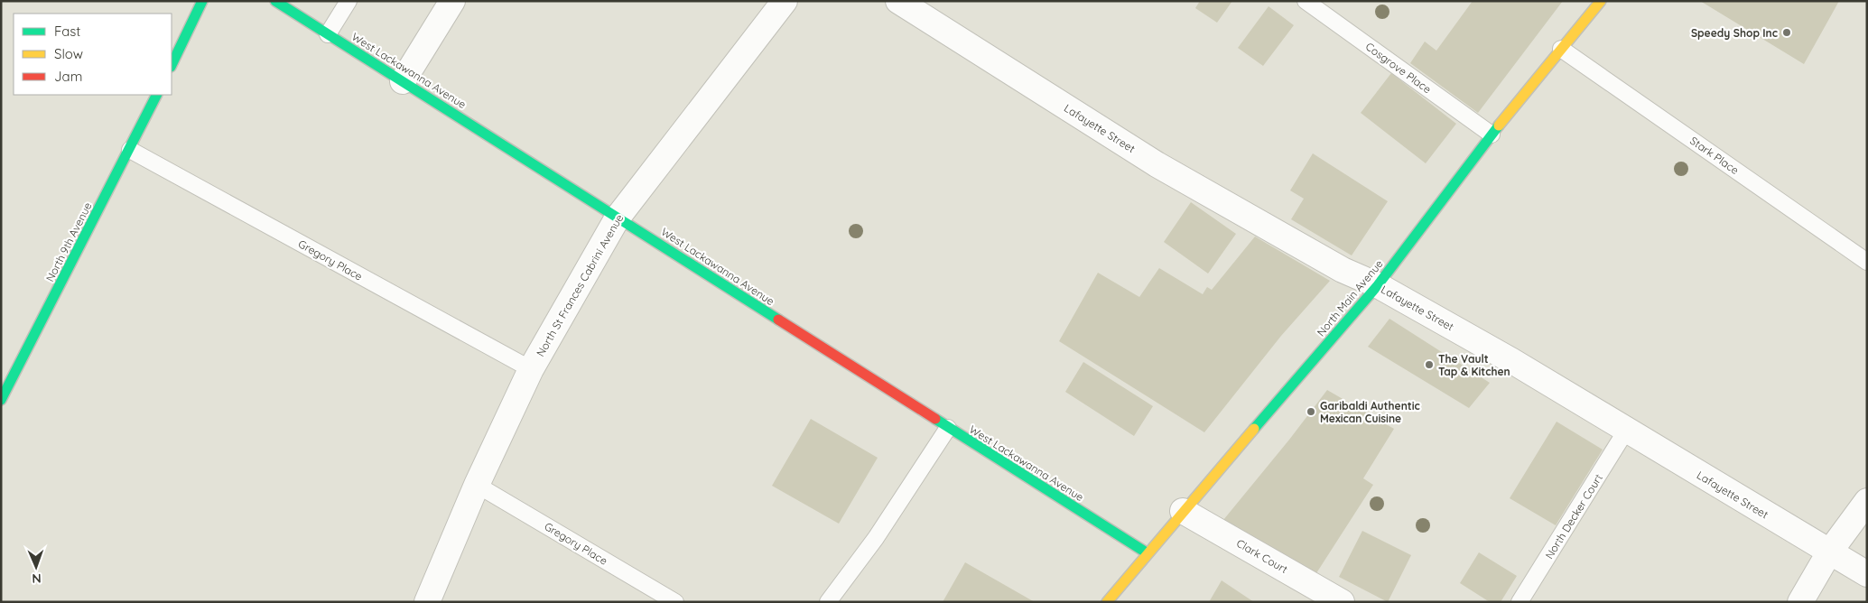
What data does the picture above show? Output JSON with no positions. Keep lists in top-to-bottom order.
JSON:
{
  "streets": {
    "main road": ["West Lackawanna Avenue", "North 9th Avenue", "North Main Avenue"],
    "street": ["Lafayette Street", "North St Frances Cabrini Avenue", "Clark Court"],
    "lane": [
      "Cosgrove Place",
      "Stark Place",
      "Gregory Place",
      "North Decker Court"
    ]
  },
  "crossings": [
    ["Cosgrove Place", "North Main Avenue"],
    ["West Lackawanna Avenue", "North St Frances Cabrini Avenue"],
    ["West Lackawanna Avenue", "North Main Avenue"],
    ["Lafayette Street", "North Main Avenue"],
    ["Lafayette Street", "North Decker Court"],
    ["Stark Place", "North Main Avenue"],
    ["North 9th Avenue", "Gregory Place"],
    ["Gregory Place", "North St Frances Cabrini Avenue"],
    ["North Main Avenue", "Clark Court"]
  ],
  "places": ["Speedy Shop Inc", "The Vault Tap & Kitchen", "Garibaldi Authentic Mexican Cuisine"],
  "legend": ["Fast", "Slow", "Jam"],
  "north": "bottom"
}
